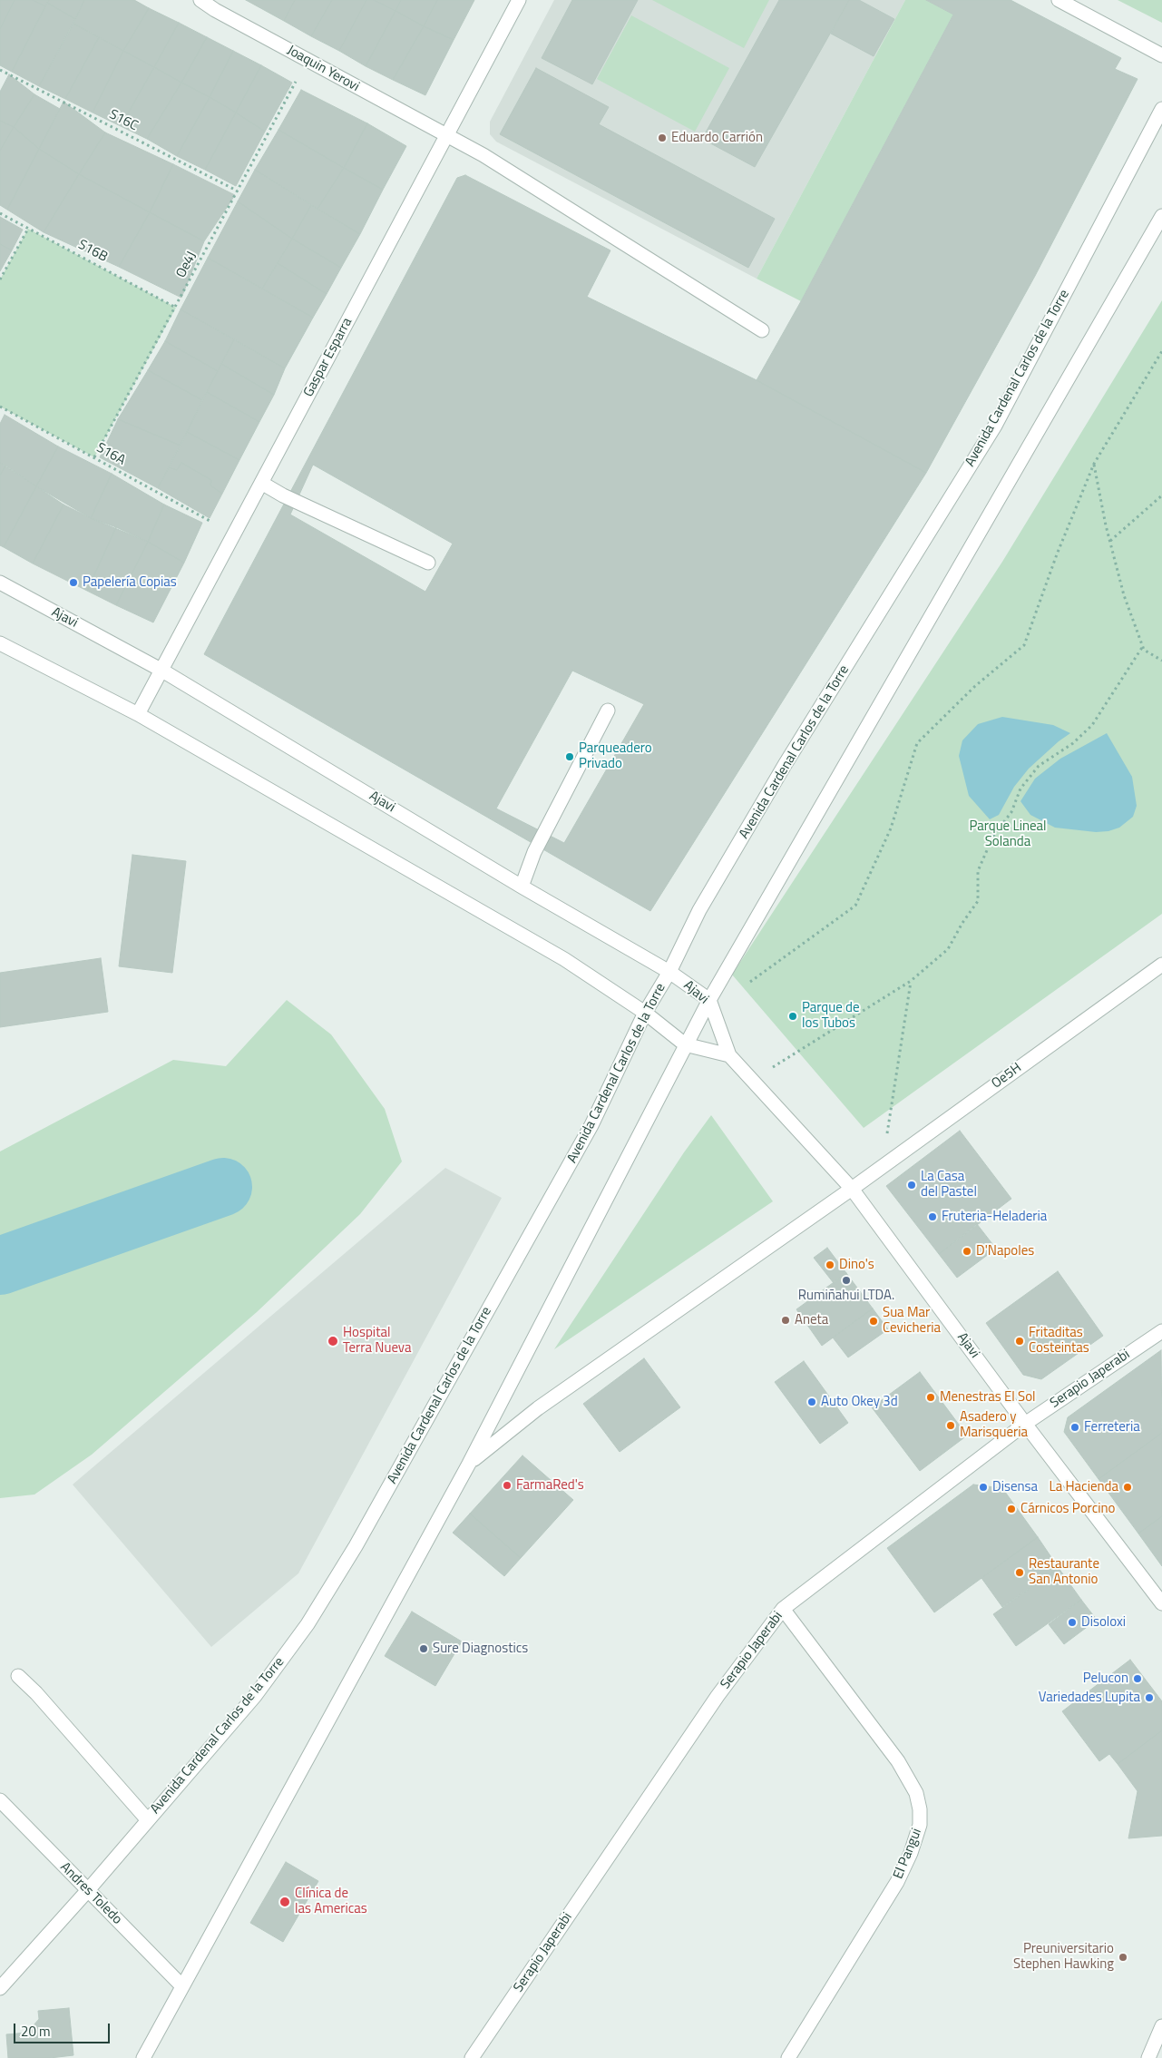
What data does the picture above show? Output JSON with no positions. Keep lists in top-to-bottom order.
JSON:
{
  "streets": {
    "street": [
      "Joaquin Yerovi",
      "Gaspar Esparra",
      "Avenida Cardenal Carlos de la Torre",
      "Ajavi",
      "Oe5H",
      "Serapio Japerabi",
      "El Pangui",
      "Andres Toledo"
    ],
    "path": [
      "S16C",
      "S16B",
      "Oe4J",
      "S16A"
    ]
  },
  "crossings": [
    ["Joaquin Yerovi", "Gaspar Esparra"],
    ["S16C", "Oe4J"],
    ["S16B", "Oe4J"],
    ["Oe4J", "S16A"],
    ["Gaspar Esparra", "Ajavi"],
    ["Avenida Cardenal Carlos de la Torre", "Ajavi"],
    ["Avenida Cardenal Carlos de la Torre", "Andres Toledo"],
    ["Ajavi", "Oe5H"],
    ["Ajavi", "Serapio Japerabi"],
    ["Serapio Japerabi", "El Pangui"]
  ],
  "parks": ["Parque Lineal Solanda"],
  "places": [
    "Eduardo Carrión",
    "Papelería Copias",
    "Parqueadero Privado",
    "Parque de los Tubos",
    "La Casa del Pastel",
    "Fruteria-Heladeria",
    "D'Napoles",
    "Dino's",
    "Rumiñahui LTDA.",
    "Aneta",
    "Sua Mar Cevicheria",
    "Hospital Terra Nueva",
    "Fritaditas Costeintas",
    "Menestras El Sol",
    "Auto Okey 3d",
    "Asadero y Marisqueria",
    "Ferreteria",
    "FarmaRed's",
    "Disensa",
    "La Hacienda",
    "Cárnicos Porcino",
    "Restaurante San Antonio",
    "Disoloxi",
    "Sure Diagnostics",
    "Pelucon",
    "Variedades Lupita",
    "Clínica de las Americas",
    "Preuniversitario Stephen Hawking"
  ],
  "scale_bar": "20 m"
}
